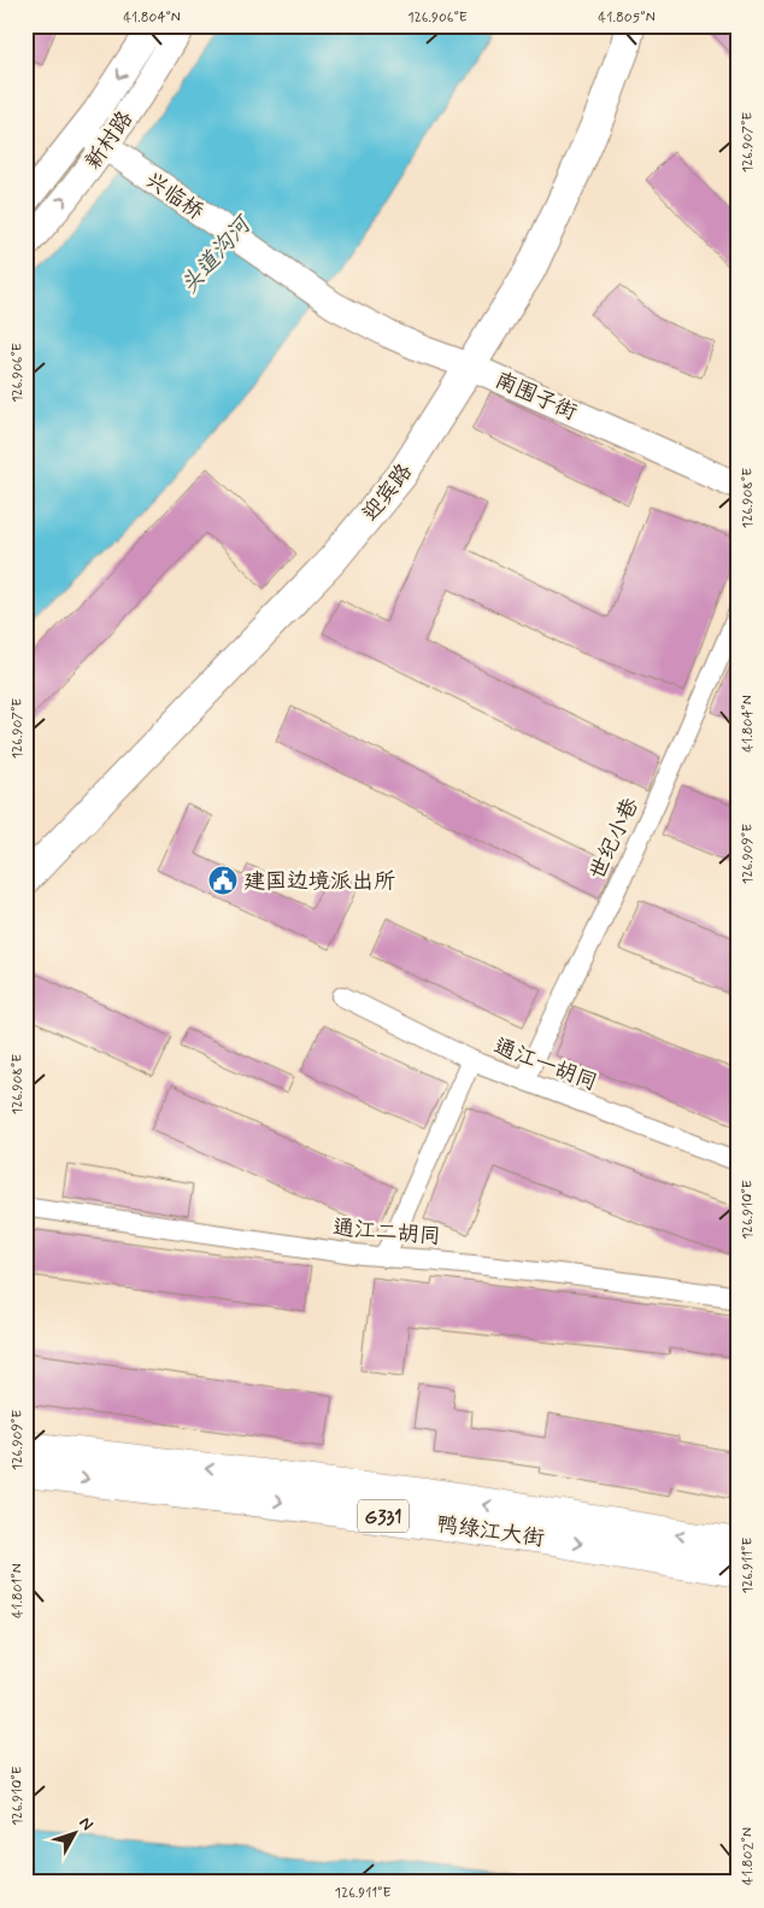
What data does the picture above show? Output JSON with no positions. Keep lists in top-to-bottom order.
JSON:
{
  "streets": {
    "highway": ["G331", "鸭绿江大街"],
    "main road": ["迎宾路"],
    "street": [
      "新村路",
      "兴临桥",
      "南围子街",
      "世纪小巷",
      "通江一胡同",
      "通江二胡同"
    ]
  },
  "crossings": [
    ["新村路", "兴临桥"],
    ["兴临桥", "南围子街"],
    ["南围子街", "迎宾路"],
    ["世纪小巷", "通江一胡同"]
  ],
  "water": ["头道沟河"],
  "places": {
    "public building": ["建国边境派出所"]
  },
  "north": "top right",
  "coordinates": [
    "41.804°N",
    "126.906°E",
    "41.805°N",
    "126.907°E",
    "126.908°E",
    "126.909°E",
    "126.910°E",
    "126.911°E",
    "41.801°N",
    "41.802°N"
  ]
}
